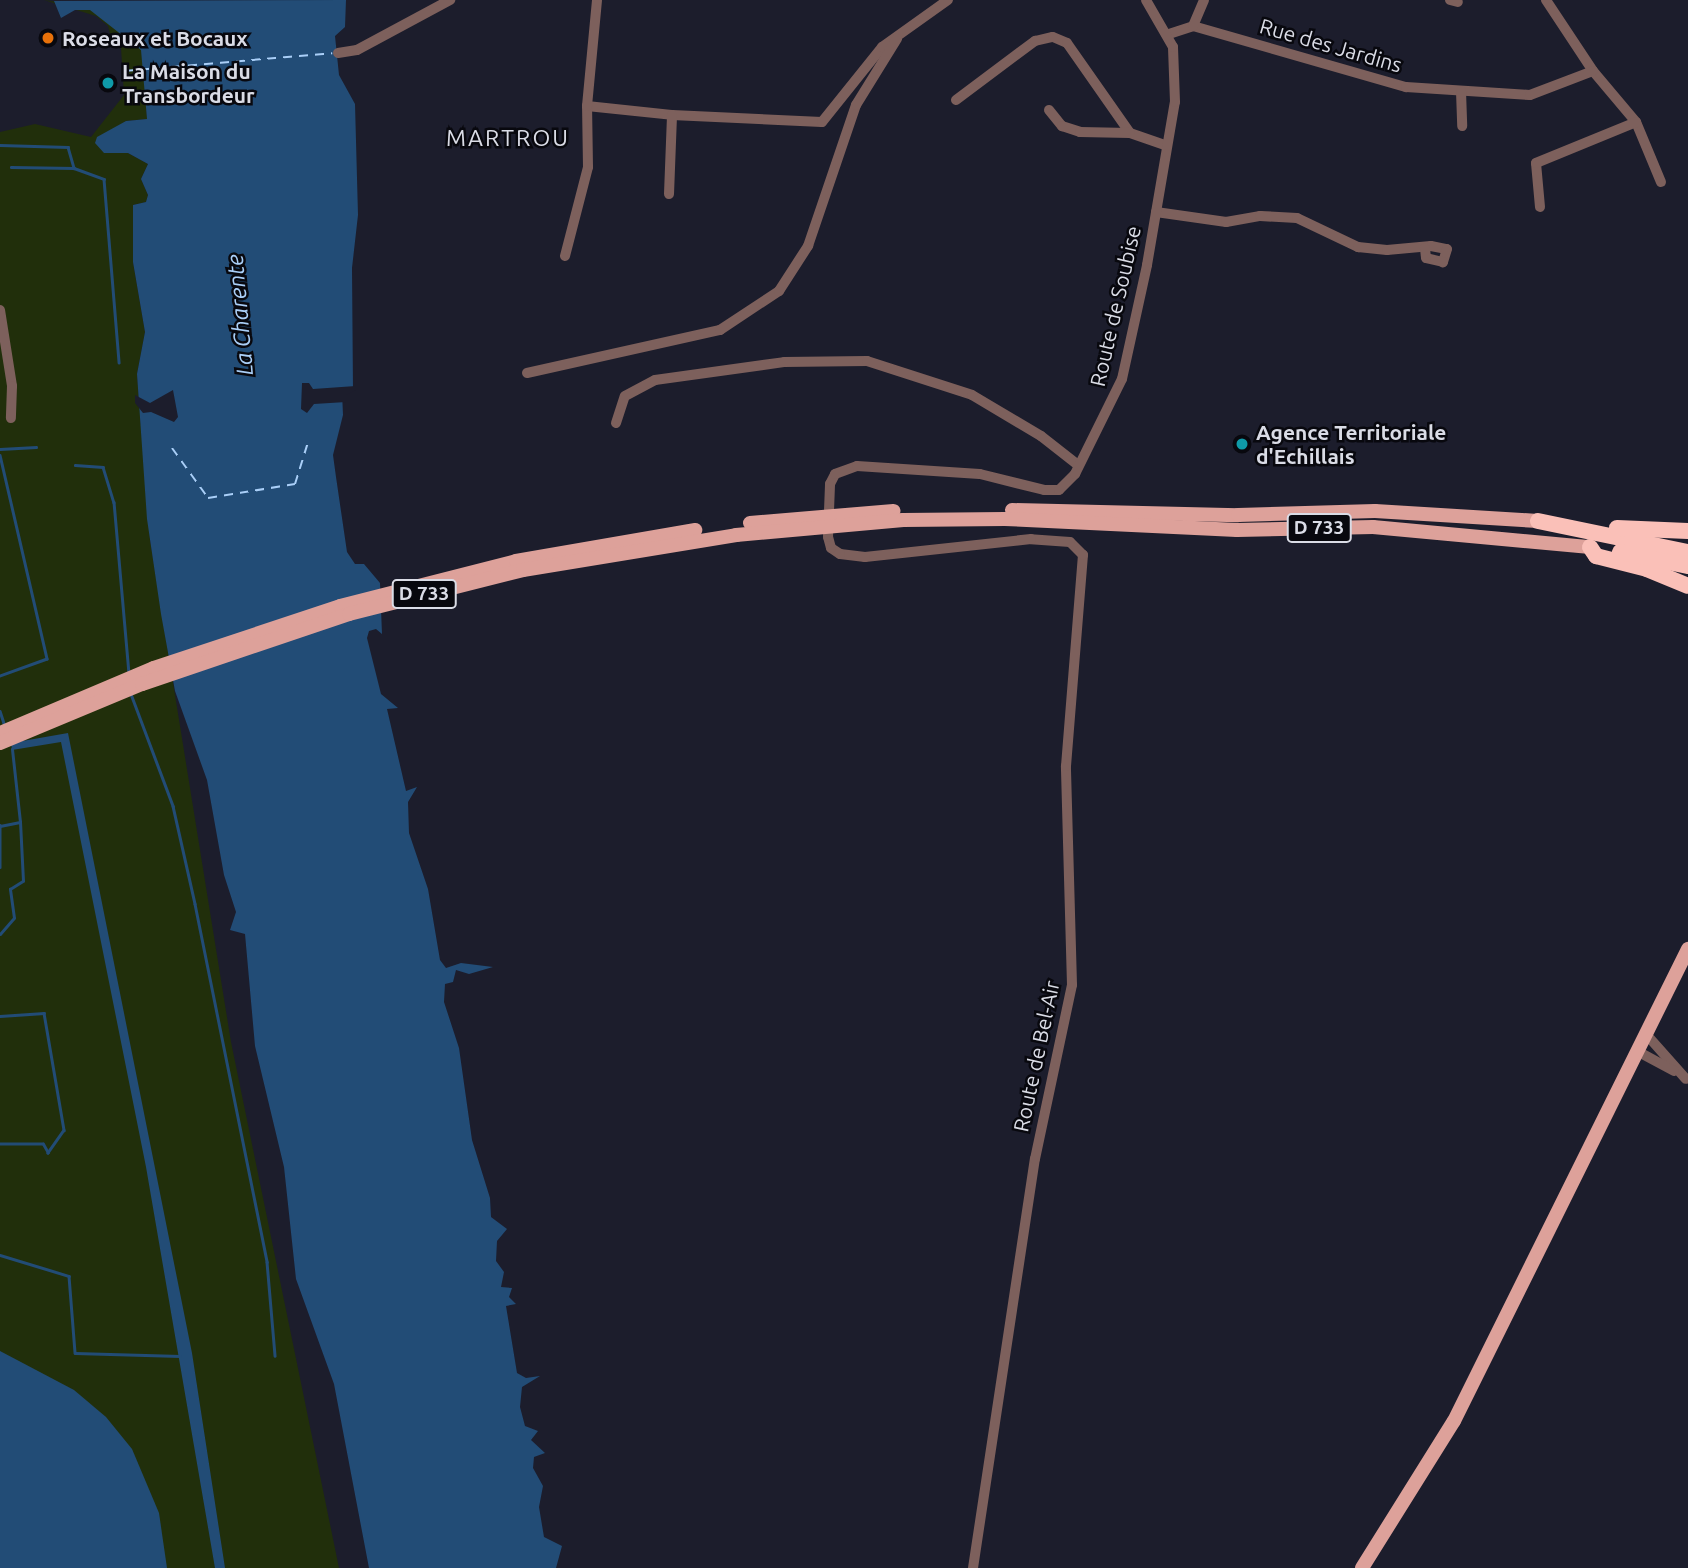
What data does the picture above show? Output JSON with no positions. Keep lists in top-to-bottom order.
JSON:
{
  "streets": {
    "highway": ["D 733"],
    "street": ["Rue des Jardins", "Route de Soubise", "Route de Bel-Air"]
  },
  "crossings": [
    ["Route de Soubise", "Route de Bel-Air"]
  ],
  "districts": ["MARTROU"],
  "water": ["La Charente"],
  "places": ["Roseaux et Bocaux", "La Maison du Transbordeur", "Agence Territoriale d'Echillais"]
}
